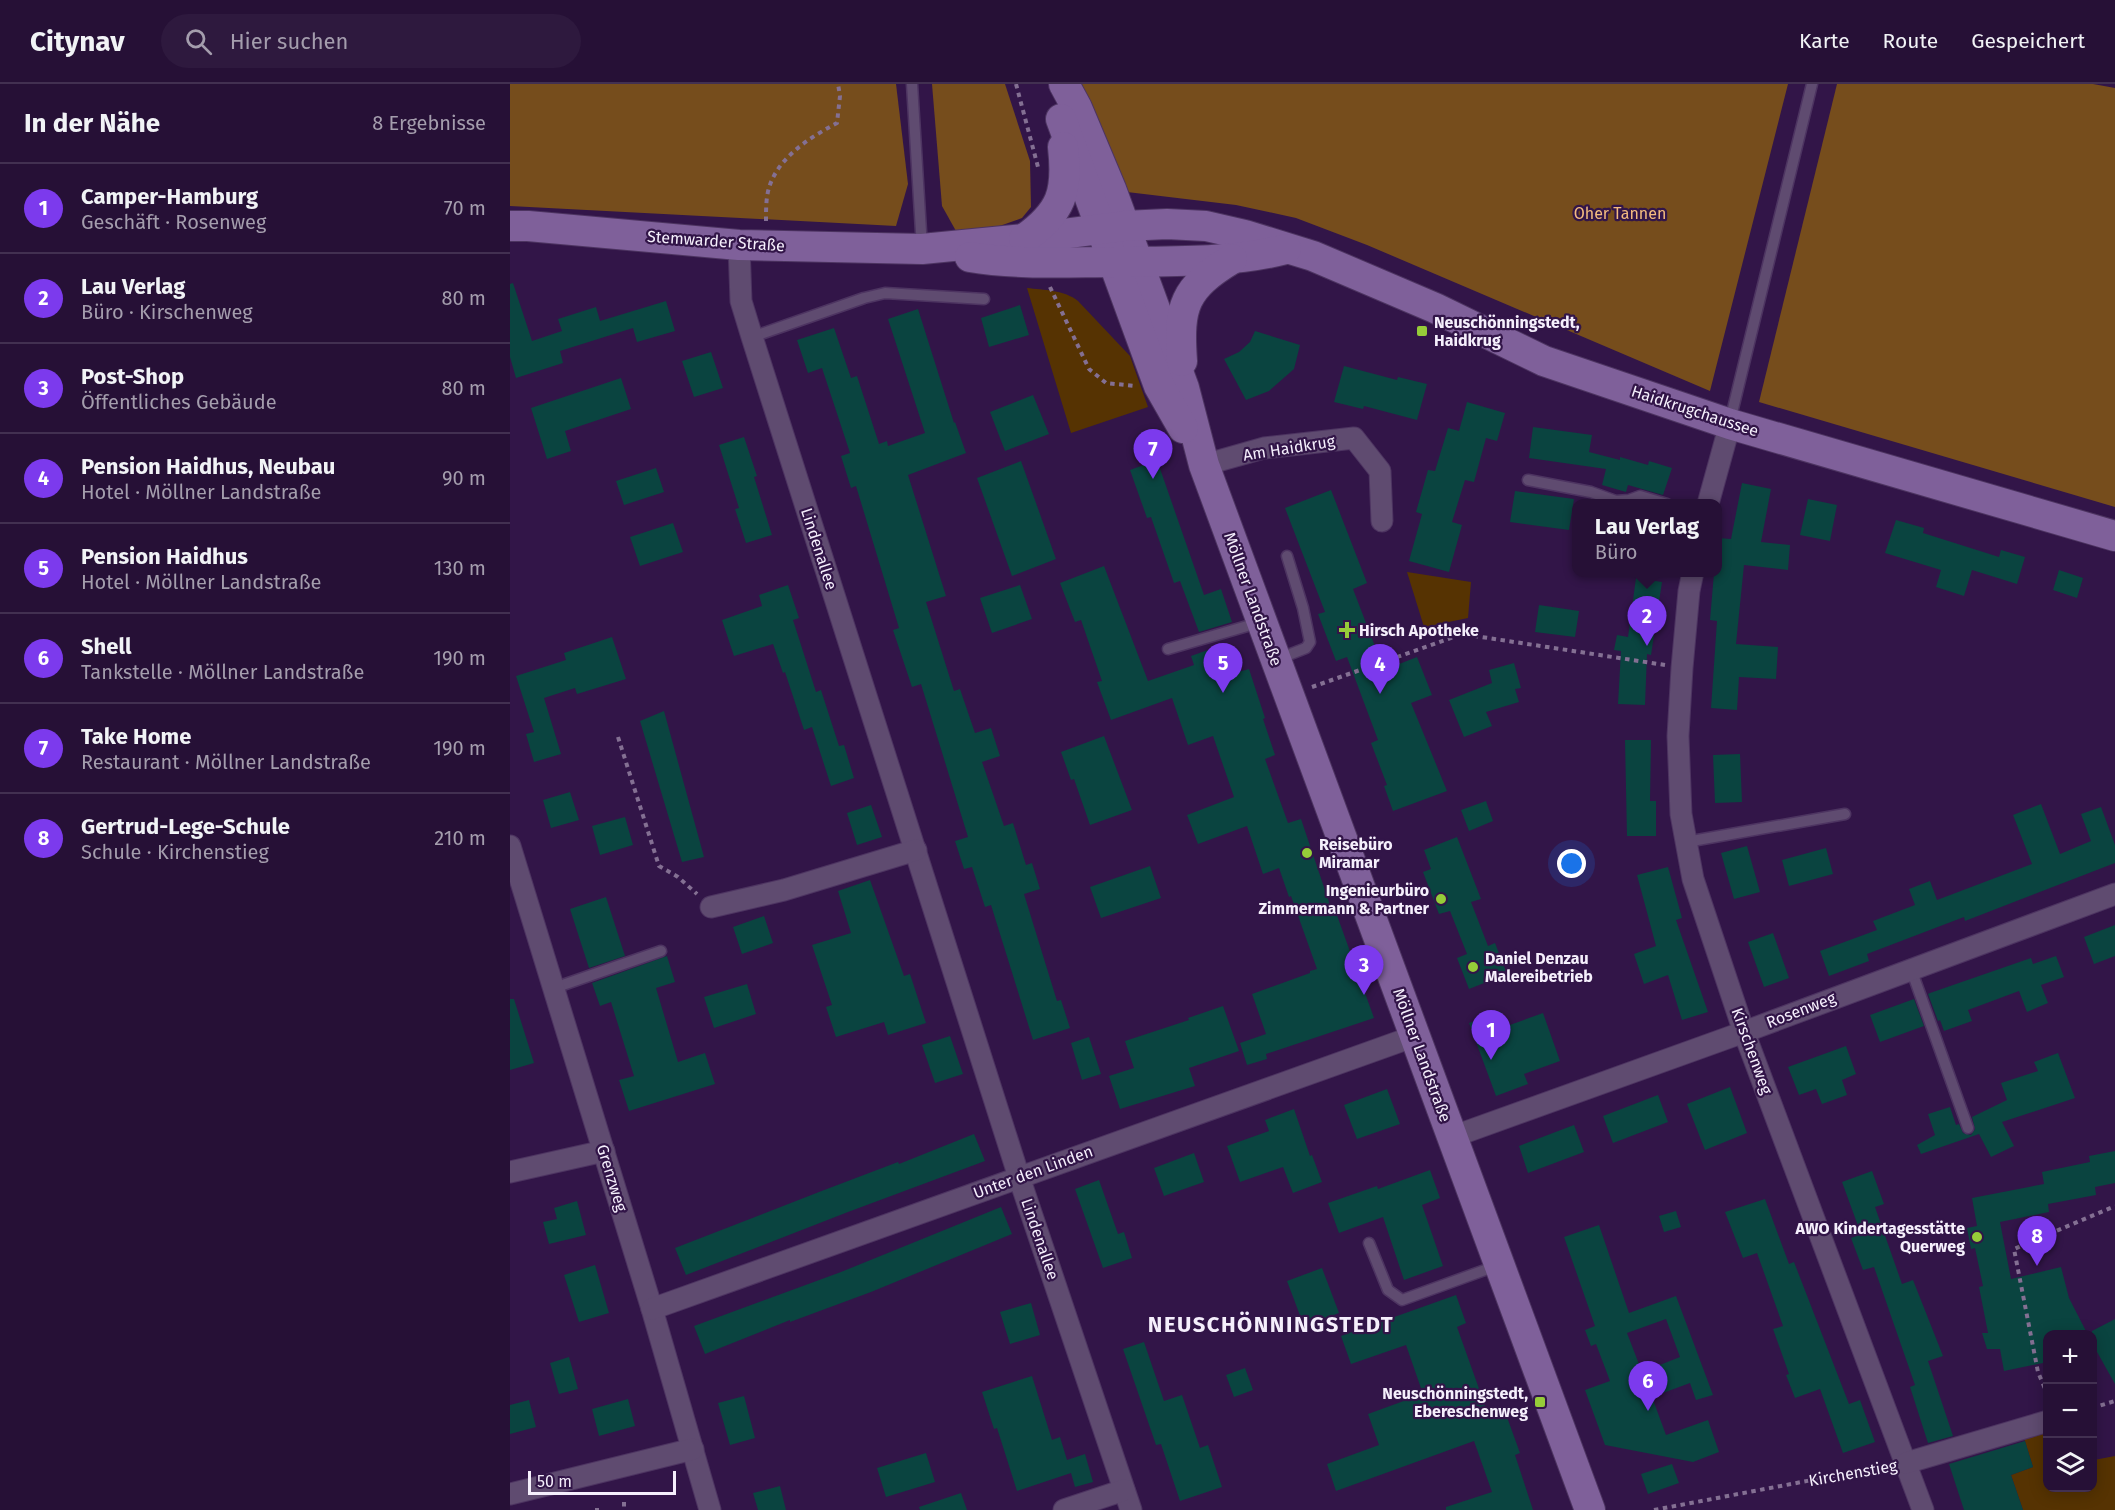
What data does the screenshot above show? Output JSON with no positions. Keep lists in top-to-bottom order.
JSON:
{
  "streets": {
    "main road": ["Stemwarder Straße", "Haidkrugchaussee", "Möllner Landstraße"],
    "street": [
      "Am Haidkrug",
      "Lindenallee",
      "Rosenweg",
      "Kirschenweg",
      "Unter den Linden",
      "Grenzweg",
      "Kirchenstieg"
    ]
  },
  "crossings": [
    ["Stemwarder Straße", "Haidkrugchaussee"],
    ["Stemwarder Straße", "Lindenallee"],
    ["Stemwarder Straße", "Möllner Landstraße"],
    ["Haidkrugchaussee", "Möllner Landstraße"],
    ["Am Haidkrug", "Möllner Landstraße"],
    ["Lindenallee", "Unter den Linden"],
    ["Möllner Landstraße", "Rosenweg"],
    ["Möllner Landstraße", "Unter den Linden"],
    ["Rosenweg", "Kirschenweg"],
    ["Kirschenweg", "Kirchenstieg"],
    ["Unter den Linden", "Grenzweg"]
  ],
  "districts": ["NEUSCHÖNNINGSTEDT"],
  "parks": ["Oher Tannen"],
  "places": {
    "transit": ["Neuschönningstedt, Haidkrug", "Neuschönningstedt, Ebereschenweg"],
    "health": ["Hirsch Apotheke"],
    "other": [
      "Reisebüro Miramar",
      "Ingenieurbüro Zimmermann & Partner",
      "Daniel Denzau Malereibetrieb",
      "AWO Kindertagesstätte Querweg"
    ]
  },
  "scale_bar": "50 m",
  "page": {
    "header": "Citynav",
    "search": "Hier suchen",
    "nav": ["Karte", "Route", "Gespeichert"],
    "heading": ["In der Nähe", "8 Ergebnisse"],
    "list": [
      {
        "mark": "1",
        "name": "Camper-Hamburg",
        "note": "Geschäft · Rosenweg",
        "value": "70 m"
      },
      {
        "mark": "2",
        "name": "Lau Verlag",
        "note": "Büro · Kirschenweg",
        "value": "80 m"
      },
      {
        "mark": "3",
        "name": "Post-Shop",
        "note": "Öffentliches Gebäude",
        "value": "80 m"
      },
      {
        "mark": "4",
        "name": "Pension Haidhus, Neubau",
        "note": "Hotel · Möllner Landstraße",
        "value": "90 m"
      },
      {
        "mark": "5",
        "name": "Pension Haidhus",
        "note": "Hotel · Möllner Landstraße",
        "value": "130 m"
      },
      {
        "mark": "6",
        "name": "Shell",
        "note": "Tankstelle · Möllner Landstraße",
        "value": "190 m"
      },
      {
        "mark": "7",
        "name": "Take Home",
        "note": "Restaurant · Möllner Landstraße",
        "value": "190 m"
      },
      {
        "mark": "8",
        "name": "Gertrud-Lege-Schule",
        "note": "Schule · Kirchenstieg",
        "value": "210 m"
      }
    ],
    "pins": [
      "7",
      "2",
      "5",
      "4",
      "3",
      "1",
      "8",
      "6"
    ],
    "popup": ["Lau Verlag", "Büro"],
    "map_buttons": ["+", "−"],
    "scale": "50 m"
  }
}
